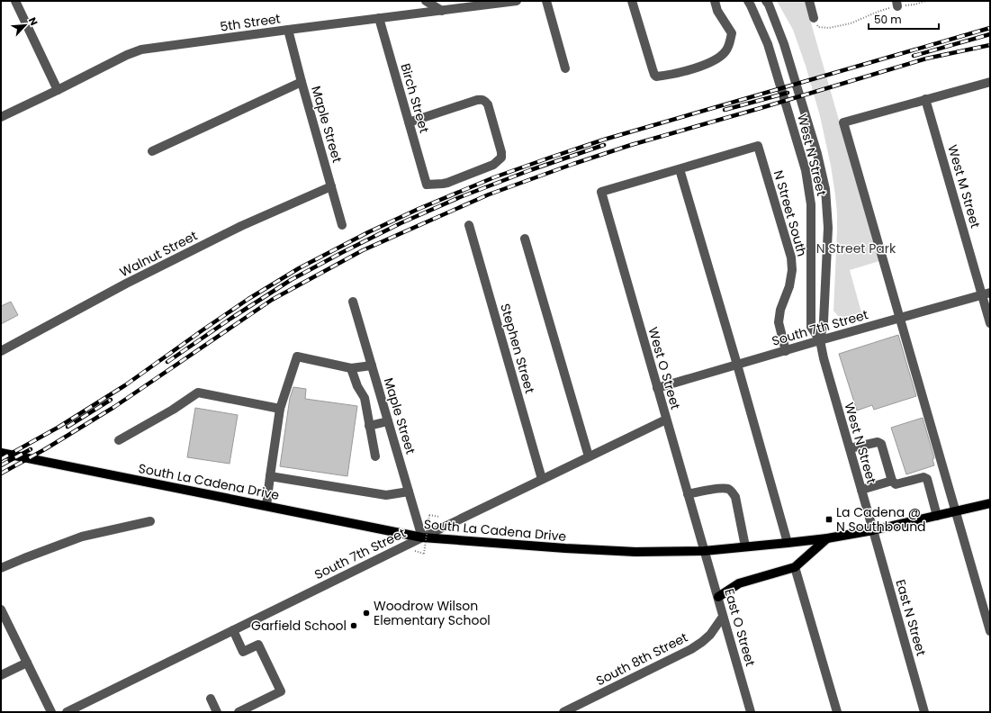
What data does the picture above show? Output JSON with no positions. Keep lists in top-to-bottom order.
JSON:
{
  "streets": {
    "main road": ["South La Cadena Drive"],
    "street": [
      "5th Street",
      "Birch Street",
      "Maple Street",
      "West N Street",
      "West M Street",
      "N Street South",
      "Walnut Street",
      "South 7th Street",
      "Stephen Street",
      "West O Street",
      "East N Street",
      "East O Street",
      "South 8th Street"
    ]
  },
  "crossings": [
    ["5th Street", "Birch Street"],
    ["5th Street", "Maple Street"],
    ["Maple Street", "Walnut Street"],
    ["Maple Street", "South 7th Street"],
    ["Maple Street", "South La Cadena Drive"],
    ["West N Street", "South 7th Street"],
    ["West N Street", "South La Cadena Drive"],
    ["West N Street", "East N Street"],
    ["West M Street", "South 7th Street"],
    ["N Street South", "South 7th Street"],
    ["N Street South", "West O Street"],
    ["South 7th Street", "Stephen Street"],
    ["South 7th Street", "West O Street"],
    ["South 7th Street", "South La Cadena Drive"],
    ["West O Street", "South La Cadena Drive"],
    ["West O Street", "East O Street"],
    ["South La Cadena Drive", "East N Street"],
    ["South La Cadena Drive", "East O Street"],
    ["East O Street", "South 8th Street"]
  ],
  "parks": ["N Street Park"],
  "places": {
    "transit": ["La Cadena @ N Southbound"],
    "other": ["Woodrow Wilson Elementary School", "Garfield School"]
  },
  "scale_bar": "50 m",
  "north": "top right"
}
